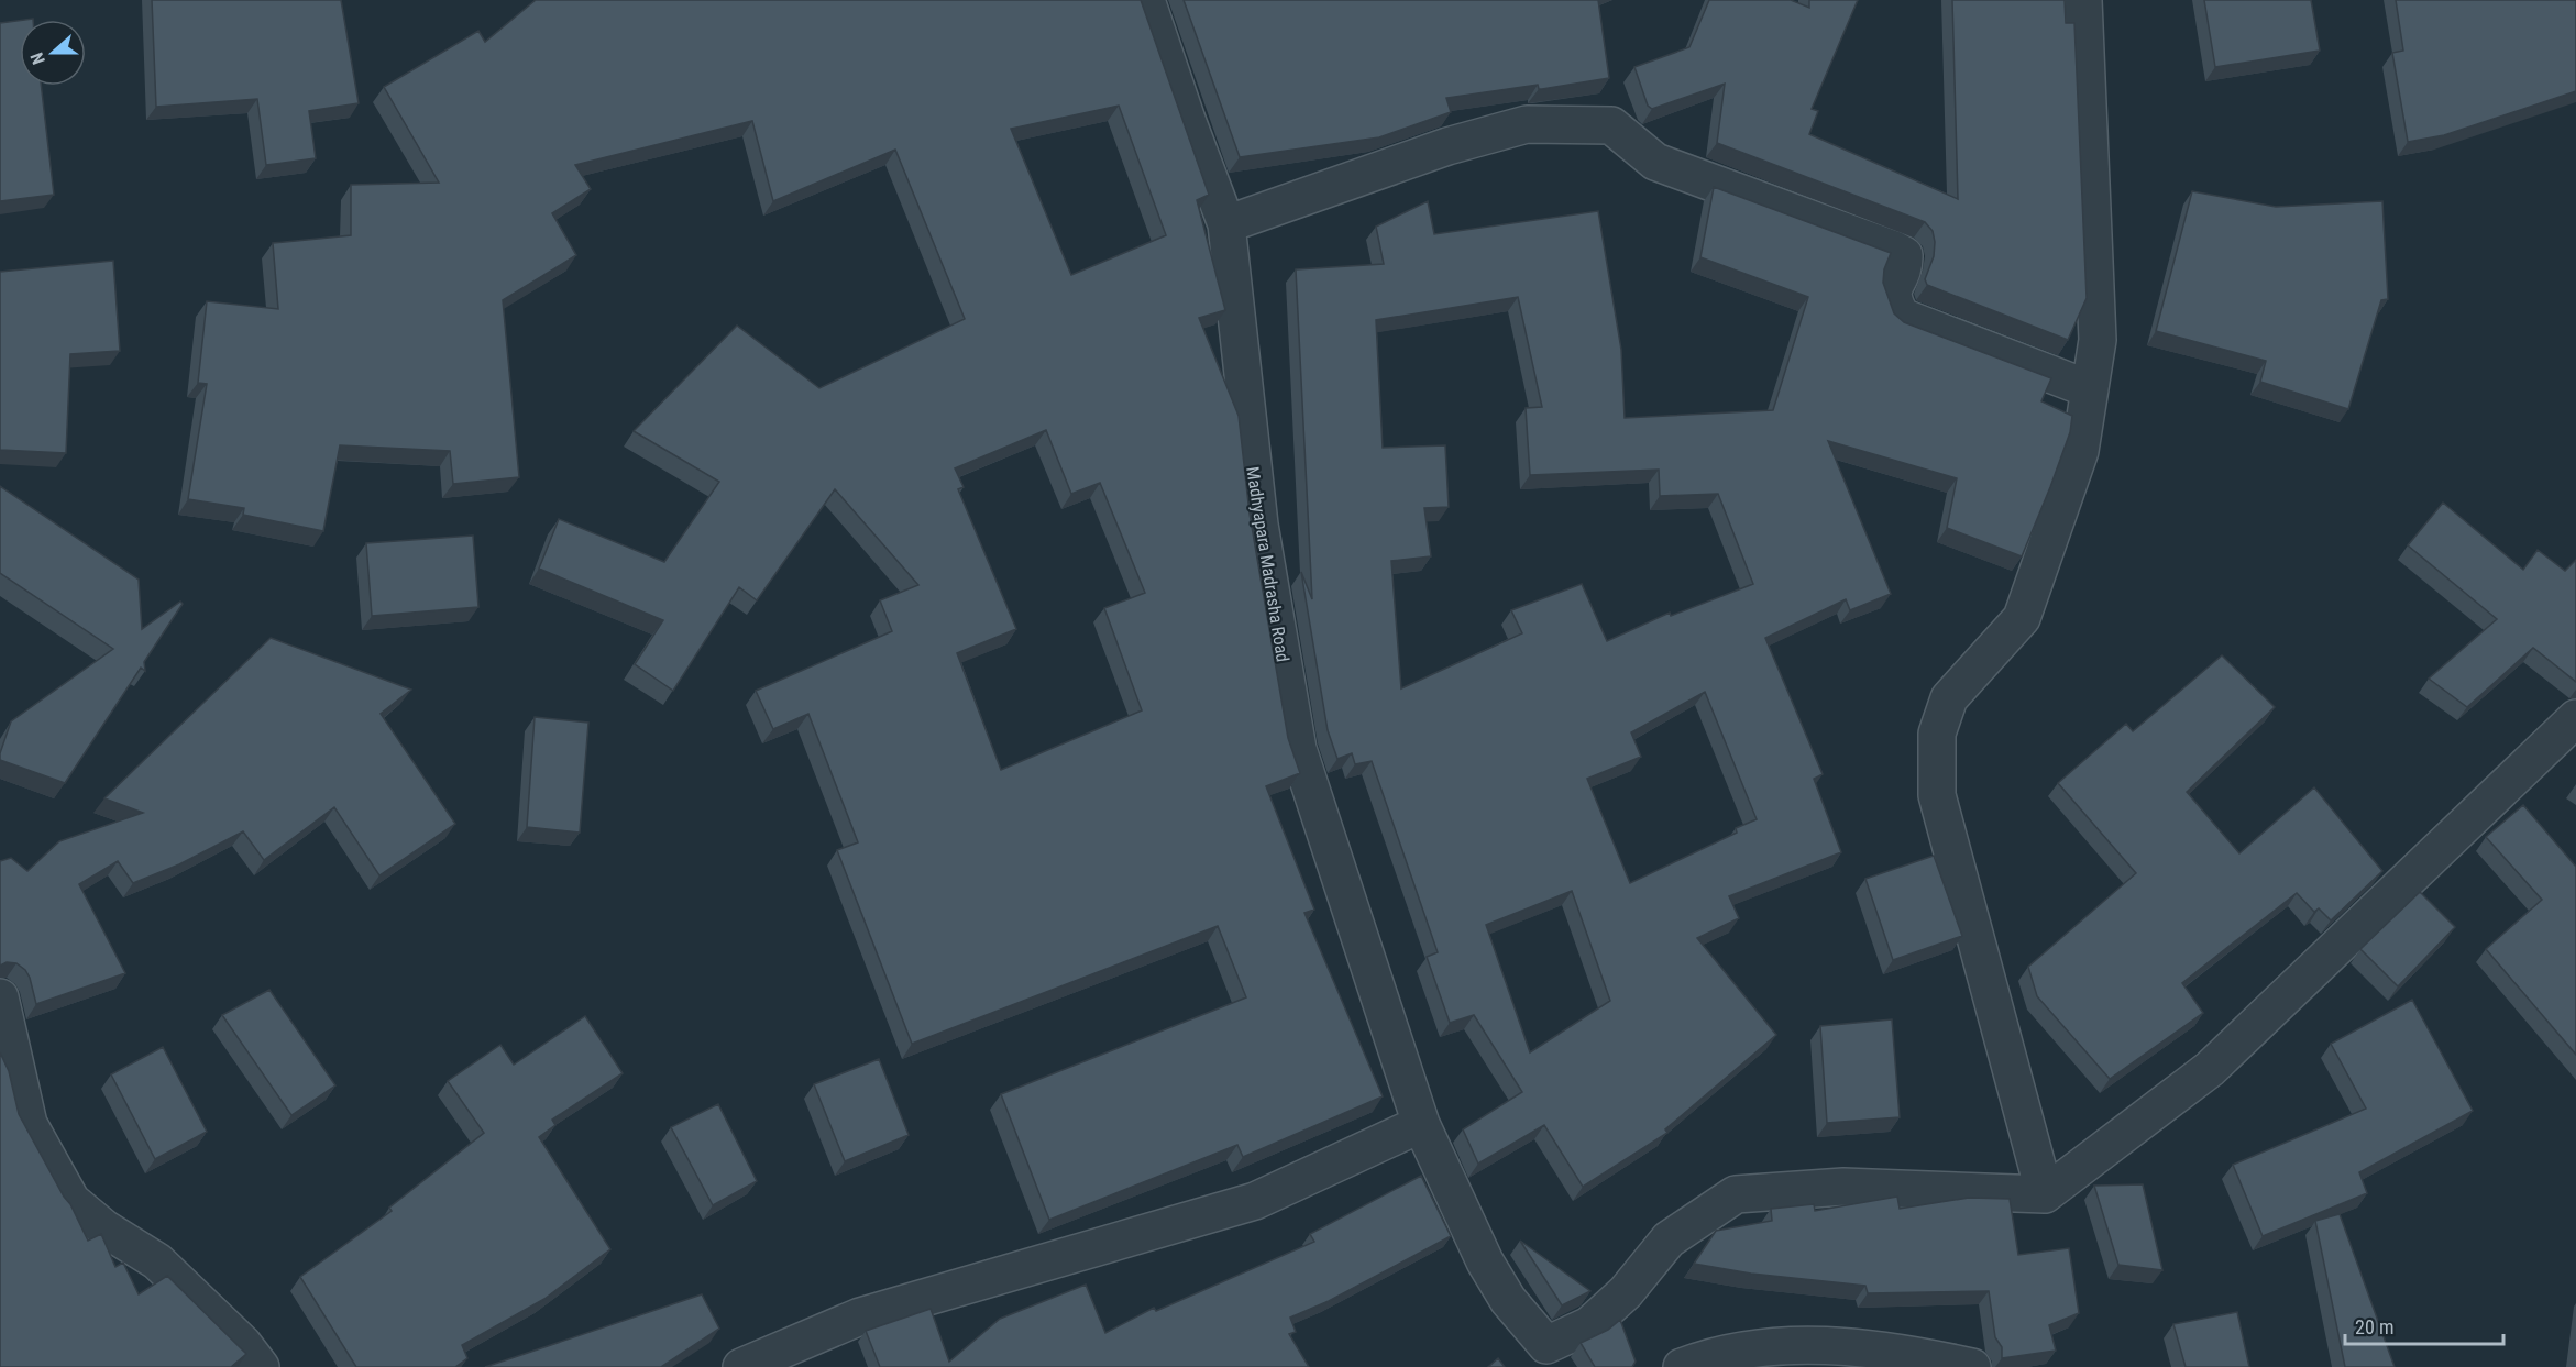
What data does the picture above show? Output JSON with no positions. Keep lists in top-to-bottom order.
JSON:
{
  "streets": {
    "street": ["Madhyapara Madrasha Road"]
  },
  "scale_bar": "20 m",
  "north": "left"
}
